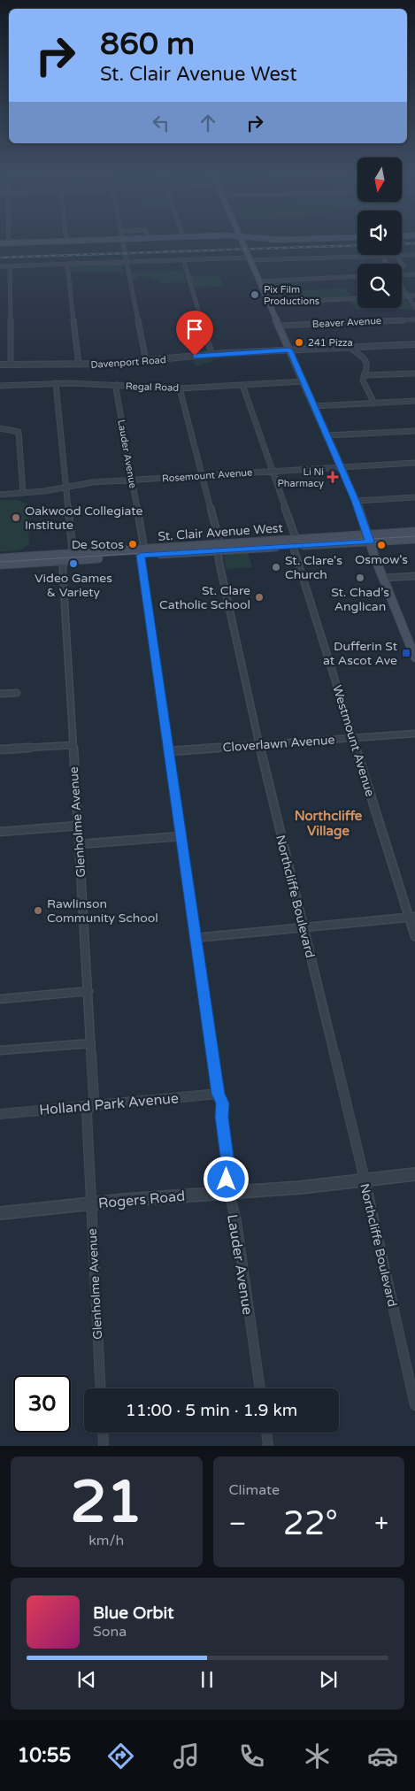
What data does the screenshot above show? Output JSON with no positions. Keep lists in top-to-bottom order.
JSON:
{
  "streets": {
    "main road": ["St. Clair Avenue West"],
    "street": [
      "Beaver Avenue",
      "Davenport Road",
      "Regal Road",
      "Lauder Avenue",
      "Rosemount Avenue",
      "Westmount Avenue",
      "Cloverlawn Avenue",
      "Glenholme Avenue",
      "Northcliffe Boulevard",
      "Holland Park Avenue",
      "Rogers Road"
    ]
  },
  "crossings": [
    ["Regal Road", "Lauder Avenue"],
    ["Regal Road", "Westmount Avenue"],
    ["Regal Road", "Northcliffe Boulevard"],
    ["Lauder Avenue", "Rosemount Avenue"],
    ["Lauder Avenue", "St. Clair Avenue West"],
    ["Lauder Avenue", "Cloverlawn Avenue"],
    ["Lauder Avenue", "Holland Park Avenue"],
    ["Lauder Avenue", "Rogers Road"],
    ["Rosemount Avenue", "Westmount Avenue"],
    ["Rosemount Avenue", "Northcliffe Boulevard"],
    ["St. Clair Avenue West", "Westmount Avenue"],
    ["St. Clair Avenue West", "Glenholme Avenue"],
    ["St. Clair Avenue West", "Northcliffe Boulevard"],
    ["Westmount Avenue", "Cloverlawn Avenue"],
    ["Cloverlawn Avenue", "Northcliffe Boulevard"],
    ["Glenholme Avenue", "Holland Park Avenue"],
    ["Glenholme Avenue", "Rogers Road"],
    ["Northcliffe Boulevard", "Rogers Road"]
  ],
  "districts": ["Northcliffe Village"],
  "places": {
    "other": [
      "Pix Film Productions",
      "241 Pizza",
      "Oakwood Collegiate Institute",
      "De Sotos",
      "Osmow's",
      "Video Games & Variety",
      "St. Clare's Church",
      "St. Chad’s Anglican",
      "St. Clare Catholic School",
      "Rawlinson Community School"
    ],
    "health": ["Li Ni Pharmacy"],
    "transit": ["Dufferin St at Ascot Ave"]
  },
  "north": "bottom",
  "page": {
    "turn": ["860 m", "St. Clair Avenue West"],
    "limit": "30",
    "trip": "11:00 · 5 min · 1.9 km",
    "tile": [
      ["21", "km/h"],
      "Climate"
    ],
    "heat": ["−", "22°", "+"],
    "song": ["Blue Orbit", "Sona"],
    "tabs": "10:55"
  }
}
